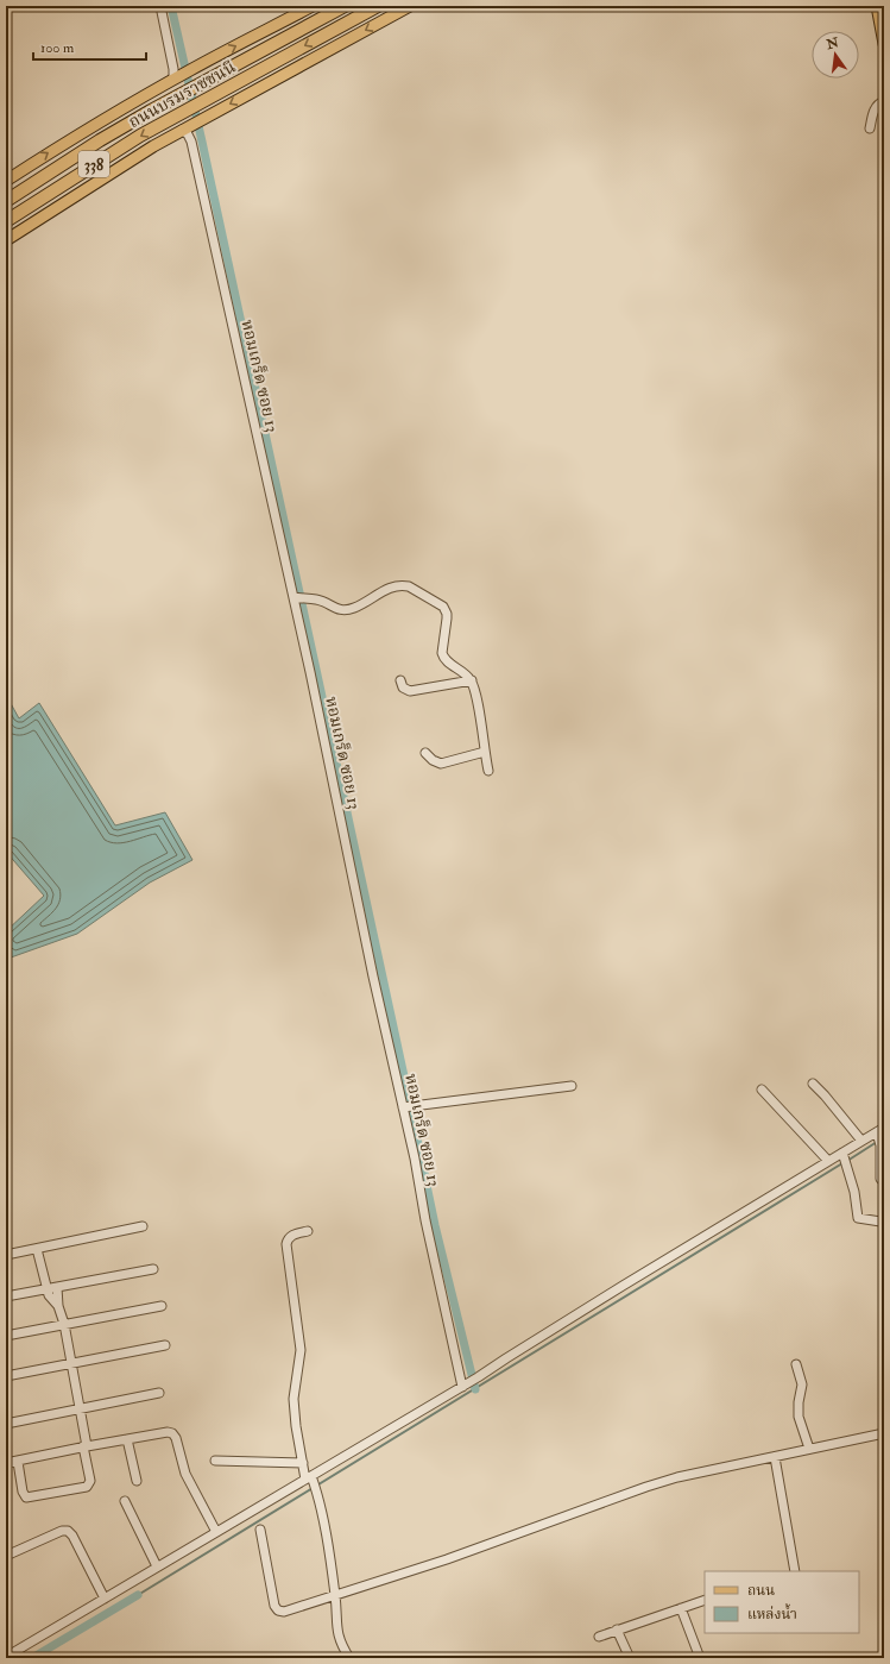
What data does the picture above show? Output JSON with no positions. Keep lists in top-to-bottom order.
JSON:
{
  "streets": {
    "highway": ["ถนนบรมราชชนนี", "338"],
    "street": ["หอมเกร็ด ซอย 13"]
  },
  "legend": ["ถนน", "แหล่งน้ำ"],
  "scale_bar": "100 m",
  "north": "top"
}
